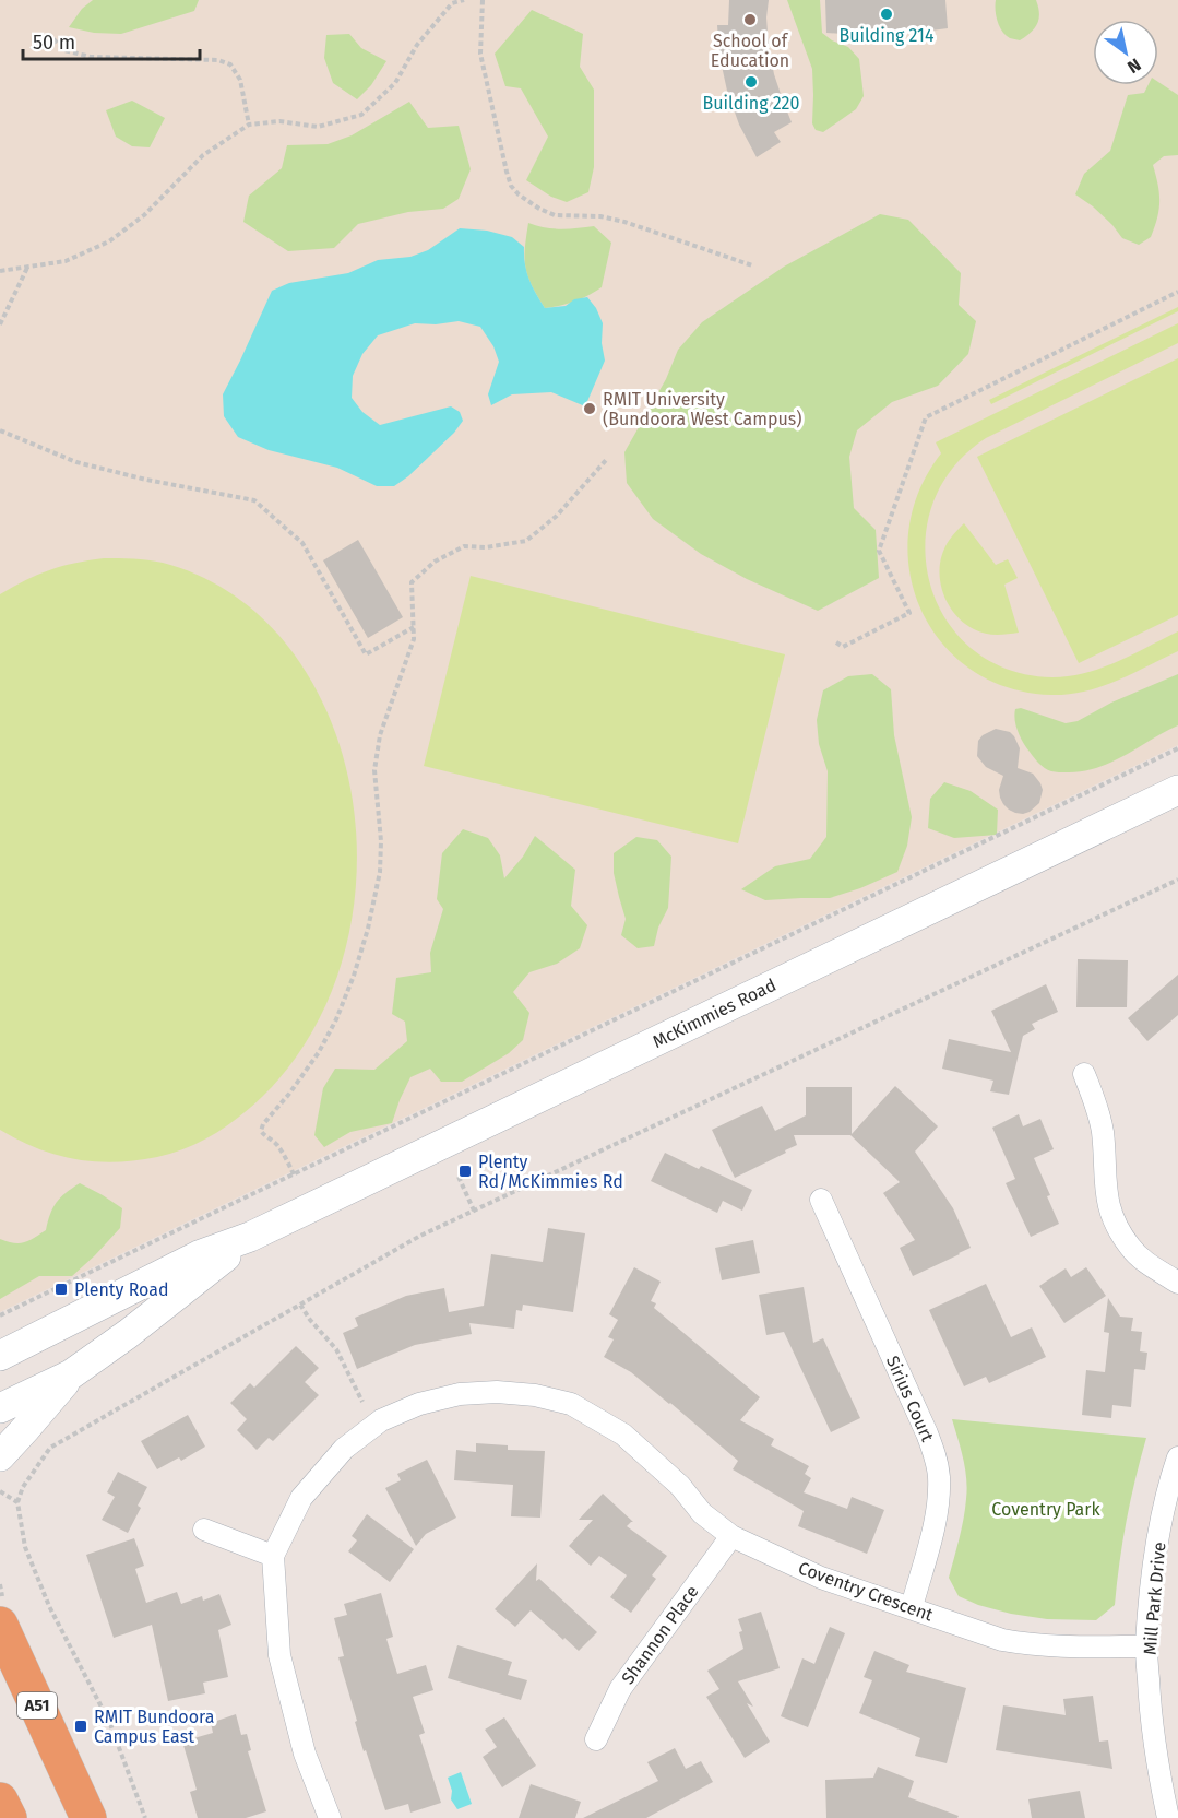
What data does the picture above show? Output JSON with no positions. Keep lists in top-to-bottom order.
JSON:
{
  "streets": {
    "highway": ["A51"],
    "main road": ["McKimmies Road"],
    "street": [
      "Sirius Court",
      "Coventry Crescent",
      "Mill Park Drive",
      "Shannon Place"
    ]
  },
  "crossings": [
    ["Sirius Court", "Coventry Crescent"],
    ["Coventry Crescent", "Mill Park Drive"],
    ["Coventry Crescent", "Shannon Place"]
  ],
  "parks": ["Coventry Park"],
  "places": {
    "other": [
      "Building 214",
      "School of Education",
      "Building 220",
      "RMIT University (Bundoora West Campus)"
    ],
    "transit": ["Plenty Rd/McKimmies Rd", "Plenty Road", "RMIT Bundoora Campus East"]
  },
  "scale_bar": "50 m",
  "north": "bottom right"
}
